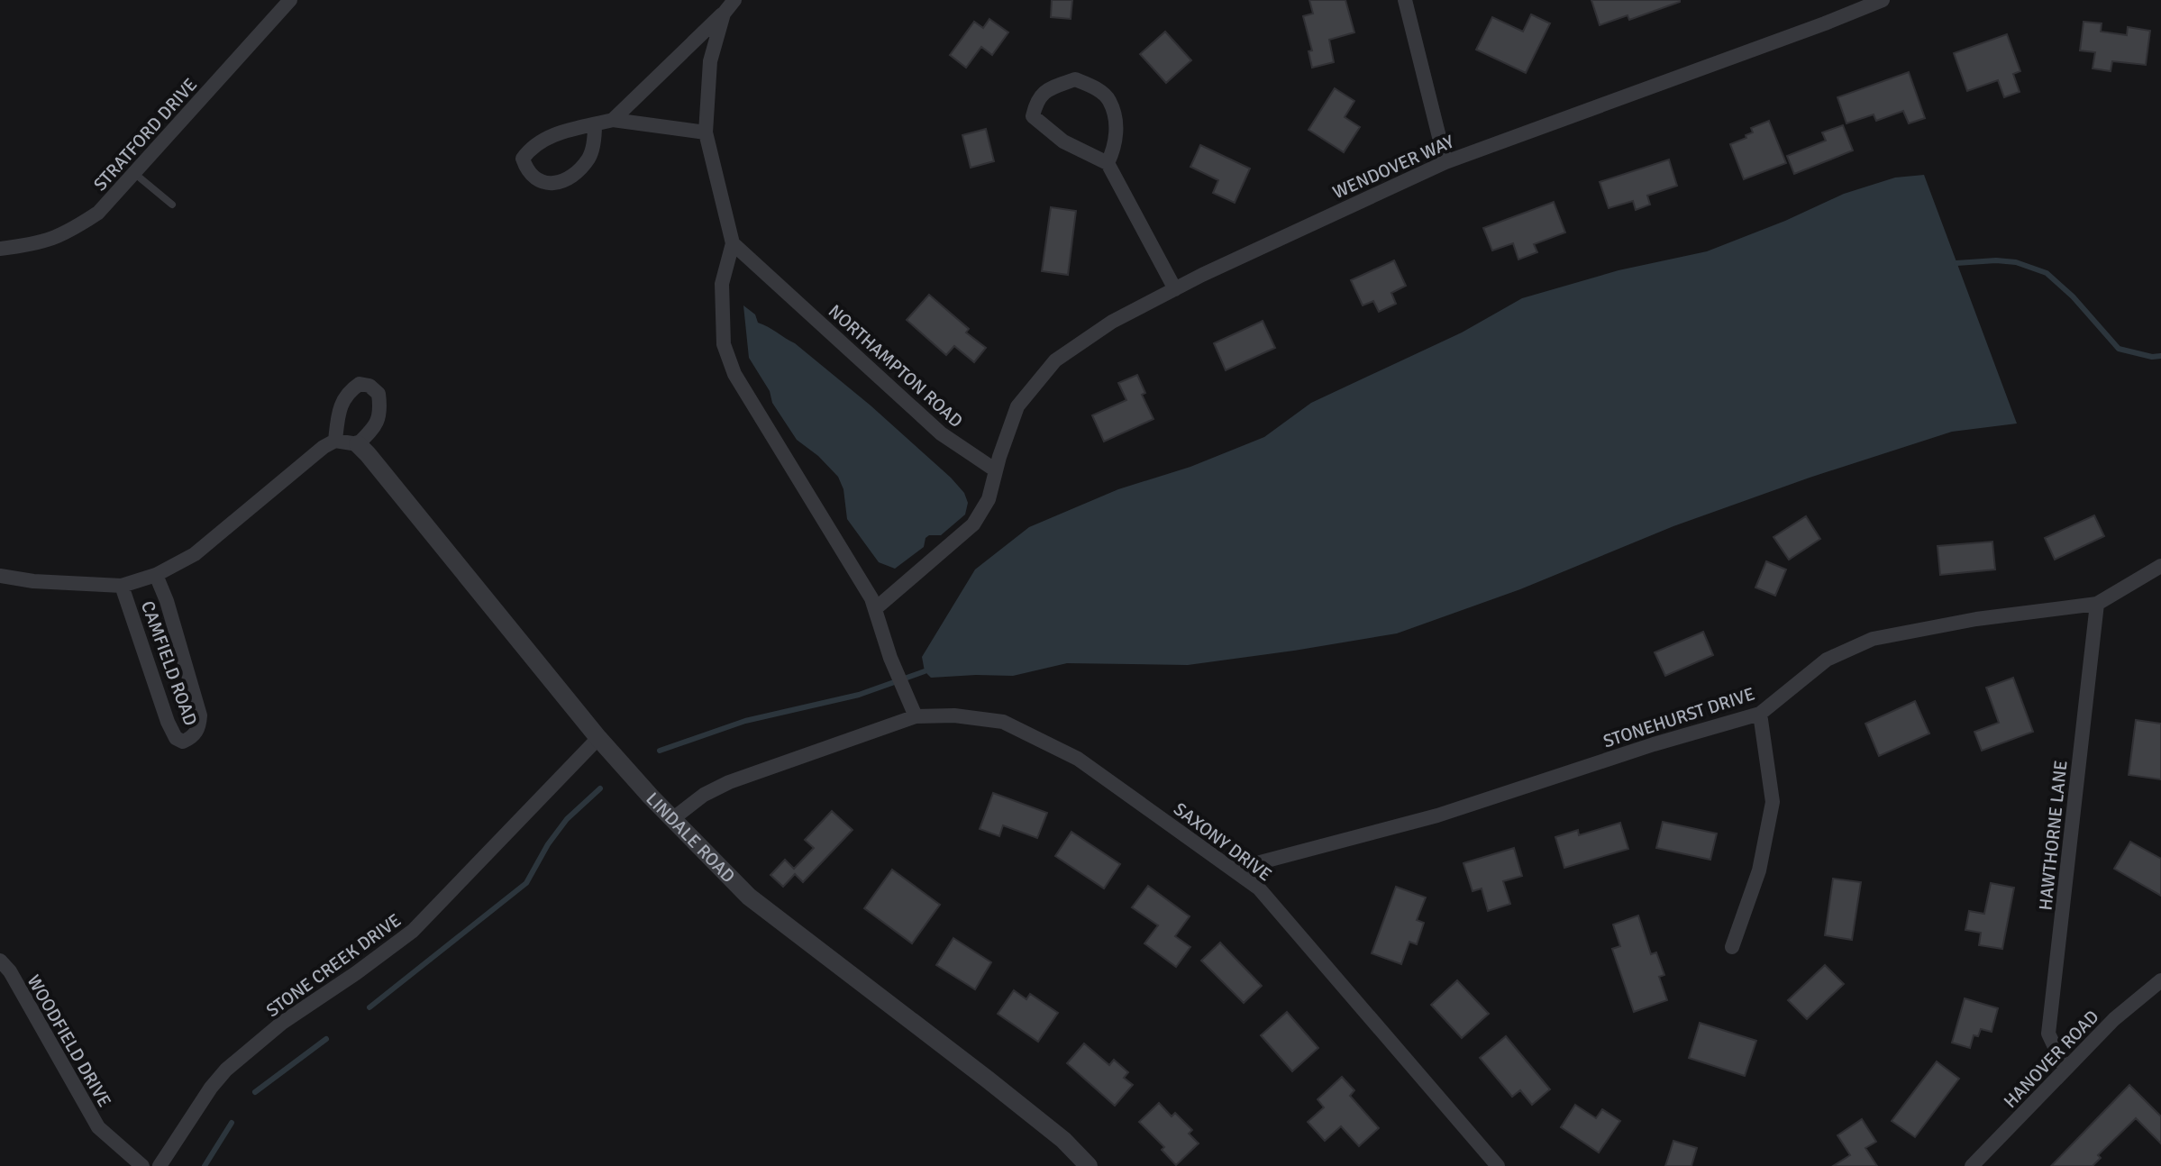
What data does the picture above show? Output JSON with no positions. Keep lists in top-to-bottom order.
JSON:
{
  "streets": {
    "street": [
      "STRATFORD DRIVE",
      "WENDOVER WAY",
      "NORTHAMPTON ROAD",
      "CAMFIELD ROAD",
      "STONEHURST DRIVE",
      "HAWTHORNE LANE",
      "LINDALE ROAD",
      "SAXONY DRIVE",
      "STONE CREEK DRIVE",
      "WOODFIELD DRIVE",
      "HANOVER ROAD"
    ]
  },
  "crossings": [
    ["WENDOVER WAY", "NORTHAMPTON ROAD"],
    ["CAMFIELD ROAD", "LINDALE ROAD"],
    ["STONEHURST DRIVE", "HAWTHORNE LANE"],
    ["STONEHURST DRIVE", "SAXONY DRIVE"],
    ["HAWTHORNE LANE", "HANOVER ROAD"],
    ["LINDALE ROAD", "STONE CREEK DRIVE"]
  ]
}
